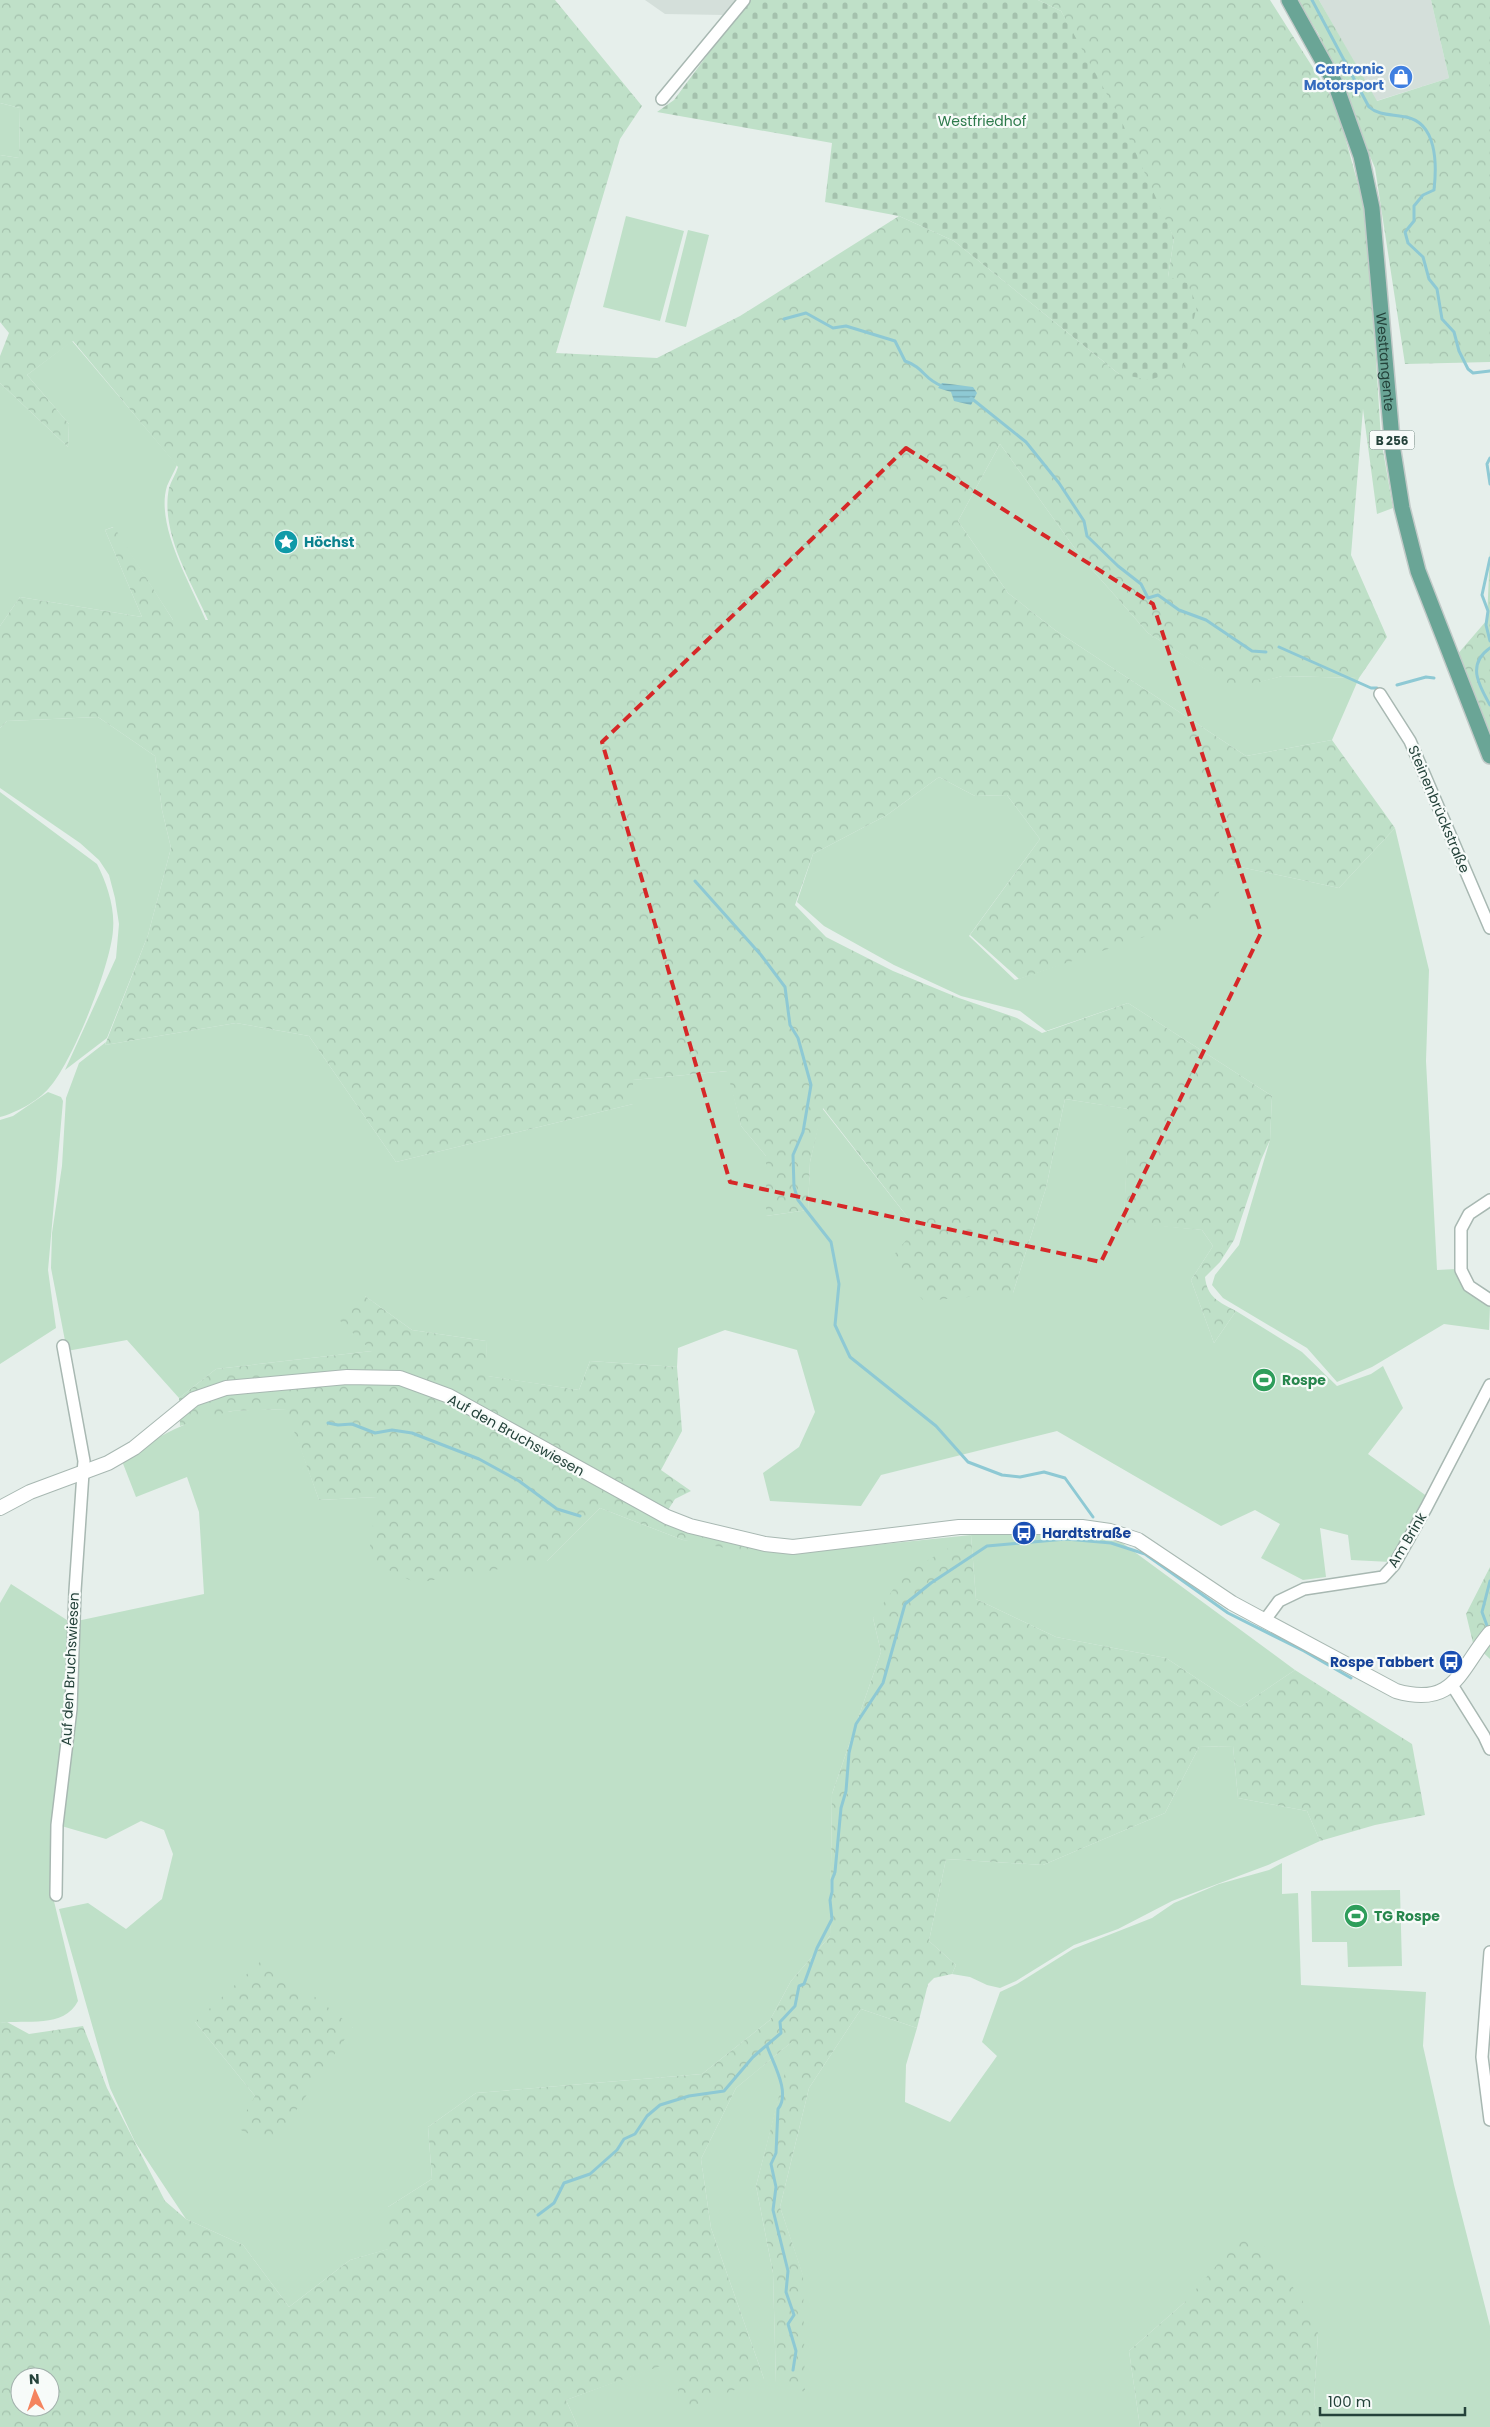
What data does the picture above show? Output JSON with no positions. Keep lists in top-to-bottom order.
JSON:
{
  "streets": {
    "main road": ["Westtangente", "B 256"],
    "street": ["Steinenbrückstraße", "Auf den Bruchswiesen", "Am Brink"]
  },
  "crossings": [
    ["Auf den Bruchswiesen", "Am Brink"]
  ],
  "parks": ["Westfriedhof"],
  "places": {
    "shop": ["Cartronic Motorsport"],
    "place": ["Höchst"],
    "sports": ["Rospe", "TG Rospe"],
    "bus stop": ["Hardtstraße", "Rospe Tabbert"]
  },
  "scale_bar": "100 m",
  "north": "top"
}
